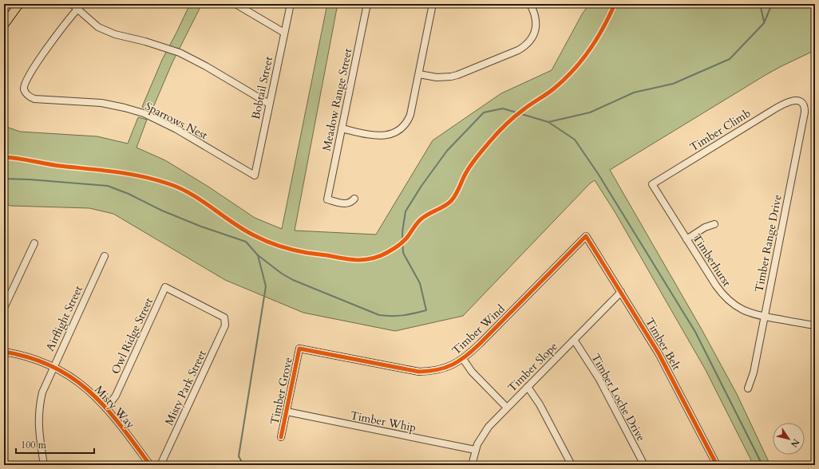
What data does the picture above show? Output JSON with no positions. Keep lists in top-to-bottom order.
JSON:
{
  "streets": {
    "street": [
      "Bobtail Street",
      "Meadow Range Street",
      "Sparrows Nest",
      "Timber Climb",
      "Timber Range Drive",
      "Timberhurst",
      "Airflight Street",
      "Timber Wind",
      "Owl Ridge Street",
      "Timber Belt",
      "Timber Slope",
      "Misty Park Street",
      "Timber Grove",
      "Timber Loche Drive",
      "Misty Way",
      "Timber Whip"
    ]
  },
  "crossings": [
    ["Bobtail Street", "Sparrows Nest"],
    ["Timber Climb", "Timber Range Drive"],
    ["Timber Climb", "Timberhurst"],
    ["Timber Range Drive", "Timberhurst"],
    ["Airflight Street", "Misty Way"],
    ["Timber Wind", "Timber Belt"],
    ["Timber Wind", "Timber Grove"],
    ["Owl Ridge Street", "Misty Park Street"],
    ["Owl Ridge Street", "Misty Way"],
    ["Timber Belt", "Timber Slope"],
    ["Timber Slope", "Timber Loche Drive"],
    ["Timber Slope", "Timber Whip"],
    ["Timber Grove", "Timber Whip"]
  ],
  "scale_bar": "100 m",
  "north": "bottom right"
}
